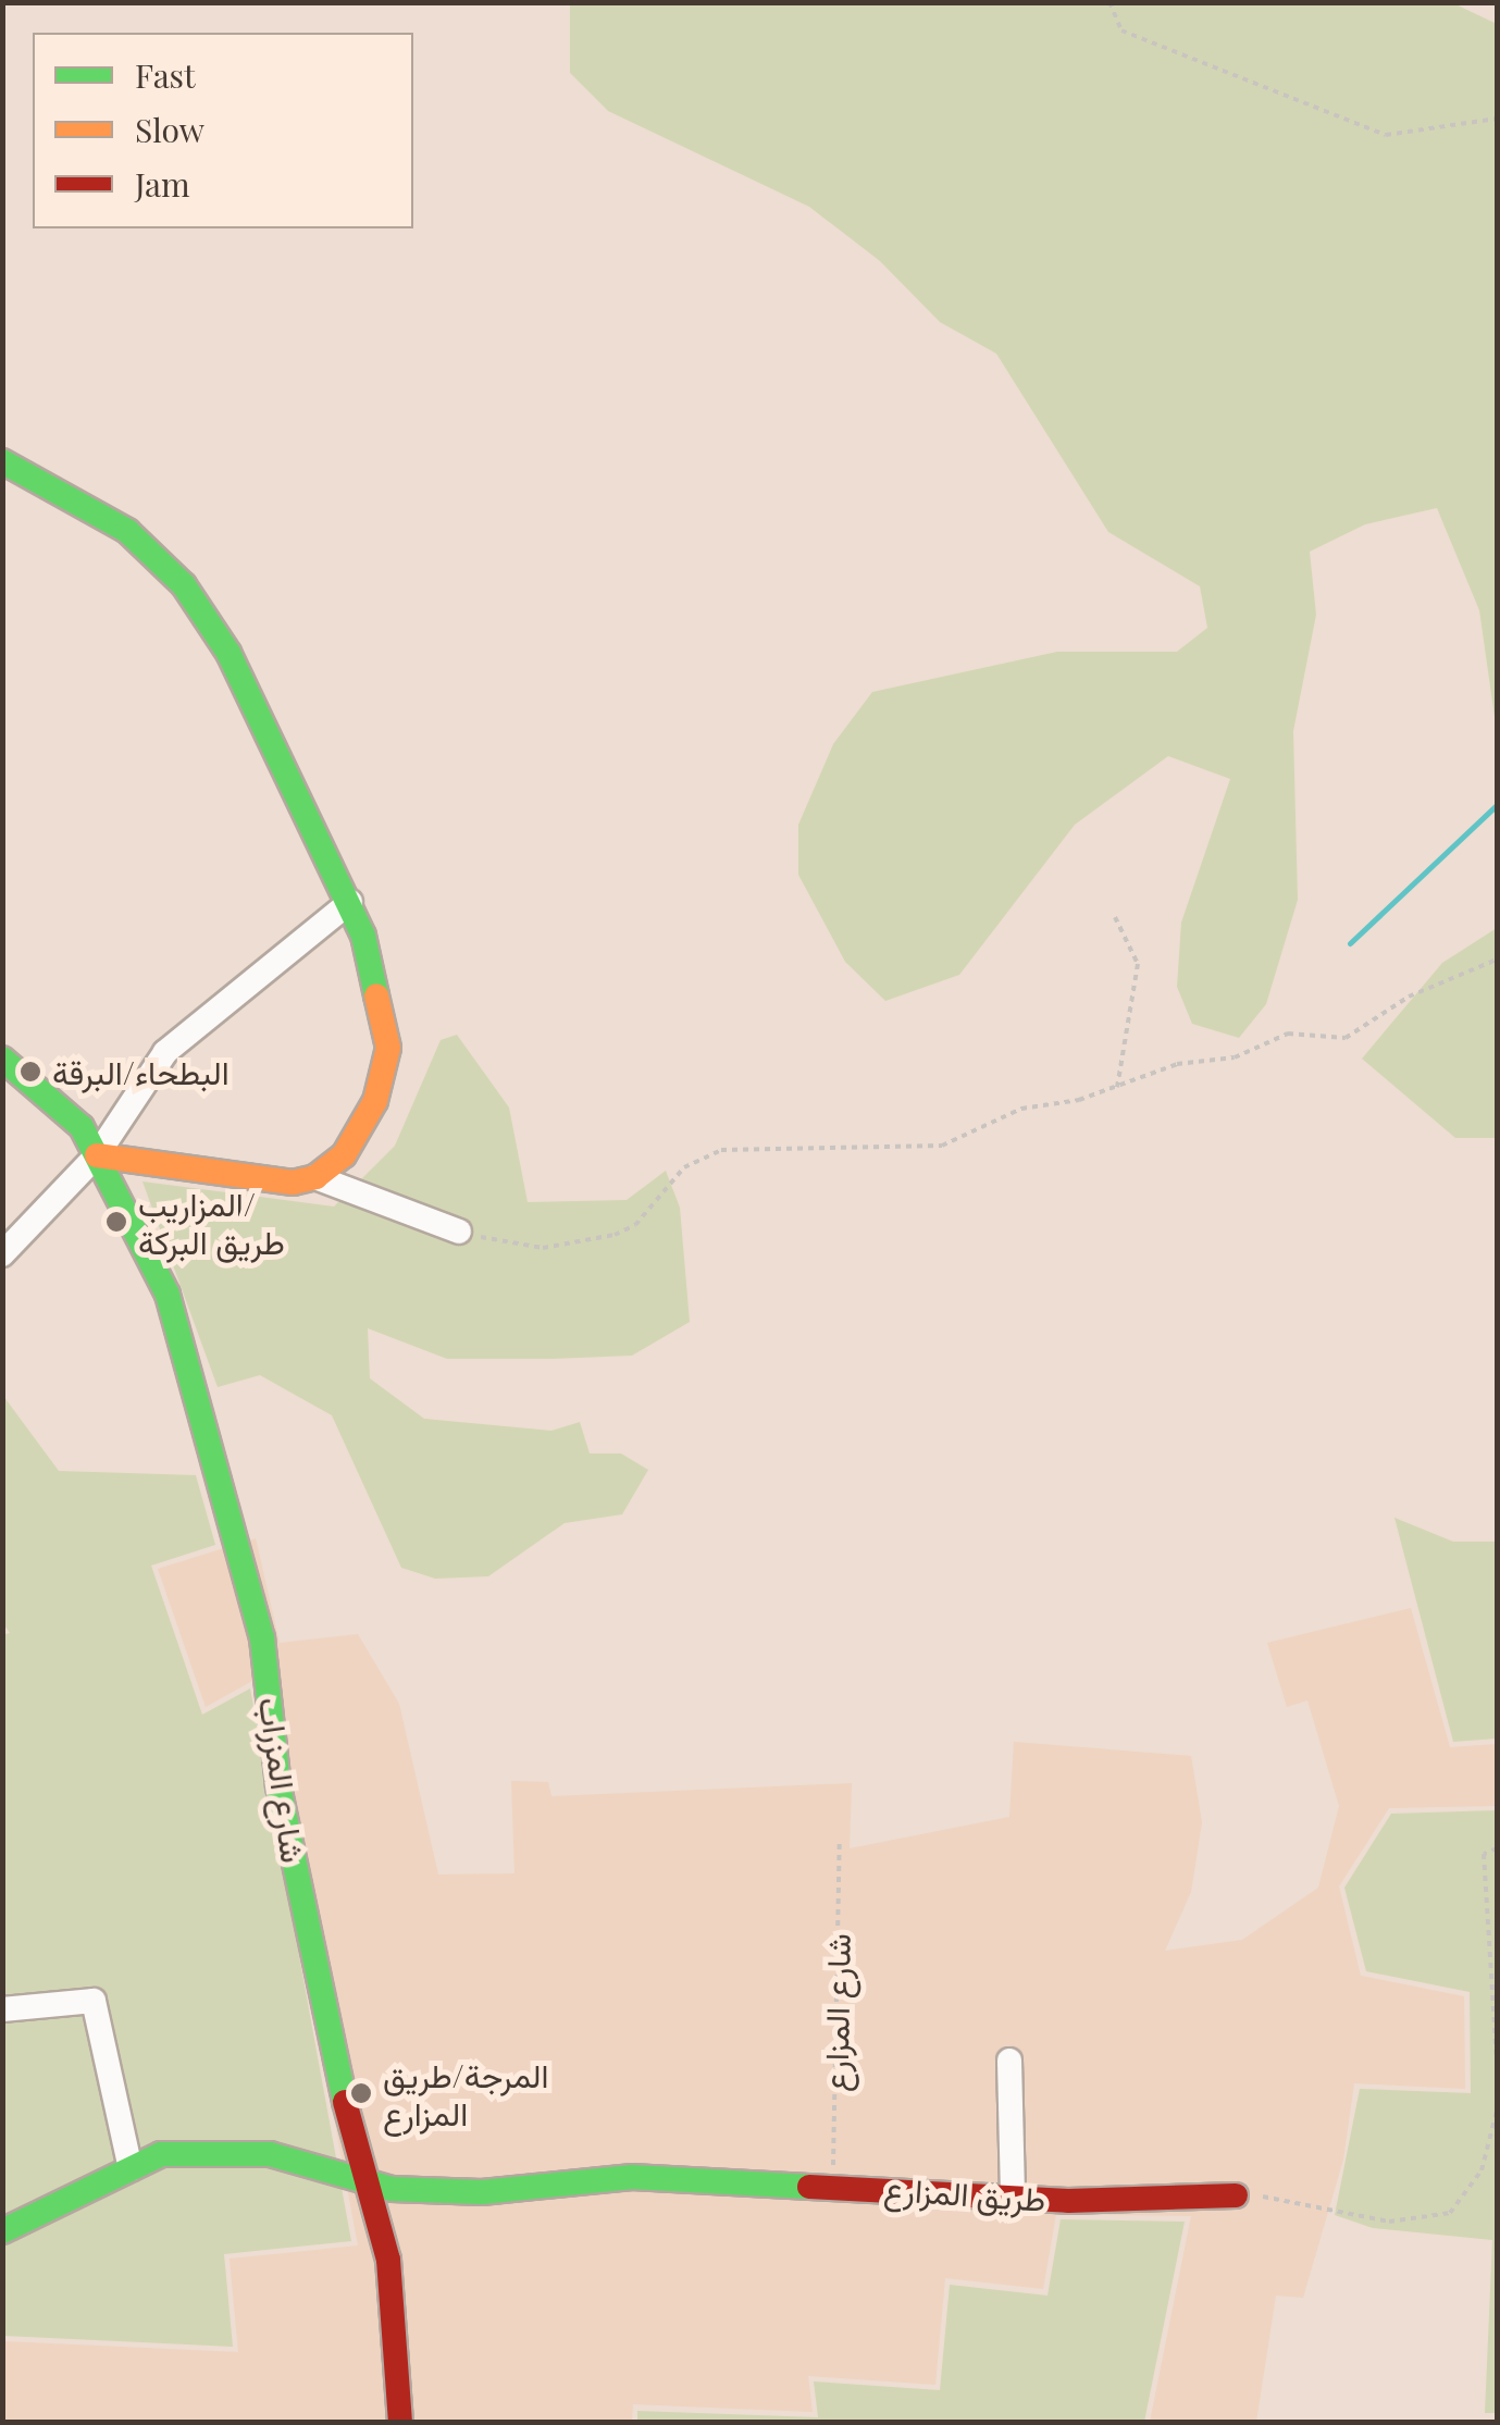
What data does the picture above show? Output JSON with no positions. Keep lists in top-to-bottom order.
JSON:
{
  "streets": {
    "street": ["شارع المزراب", "طريق المزارع"],
    "path": ["شارع المزارع"]
  },
  "crossings": [
    ["شارع المزراب", "طريق المزارع"],
    ["شارع المزارع", "طريق المزارع"]
  ],
  "places": ["البطحاء/البرقة", "المزاريب/ طريق البركة", "المرجة/طريق المزارع"],
  "legend": ["Fast", "Slow", "Jam"]
}
